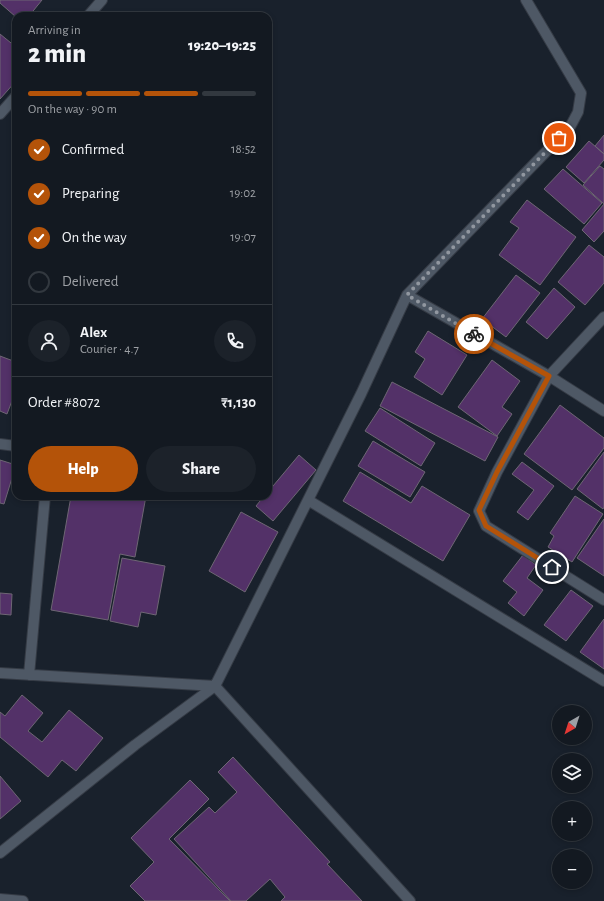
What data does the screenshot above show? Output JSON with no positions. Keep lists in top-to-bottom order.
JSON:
{
  "north": "bottom left",
  "page": {
    "heading": ["2 min", "Arriving in", "19:20–19:25"],
    "panel": [
      "Alex",
      "Courier · 4.7",
      "Order #8072",
      "₹1,130"
    ],
    "bar": "On the way · 90 m",
    "list": [
      ["Confirmed", "18:52"],
      ["Preparing", "19:02"],
      ["On the way", "19:07"],
      "Delivered"
    ],
    "buttons": ["Help", "Share"],
    "map_buttons": ["+", "−"]
  }
}
